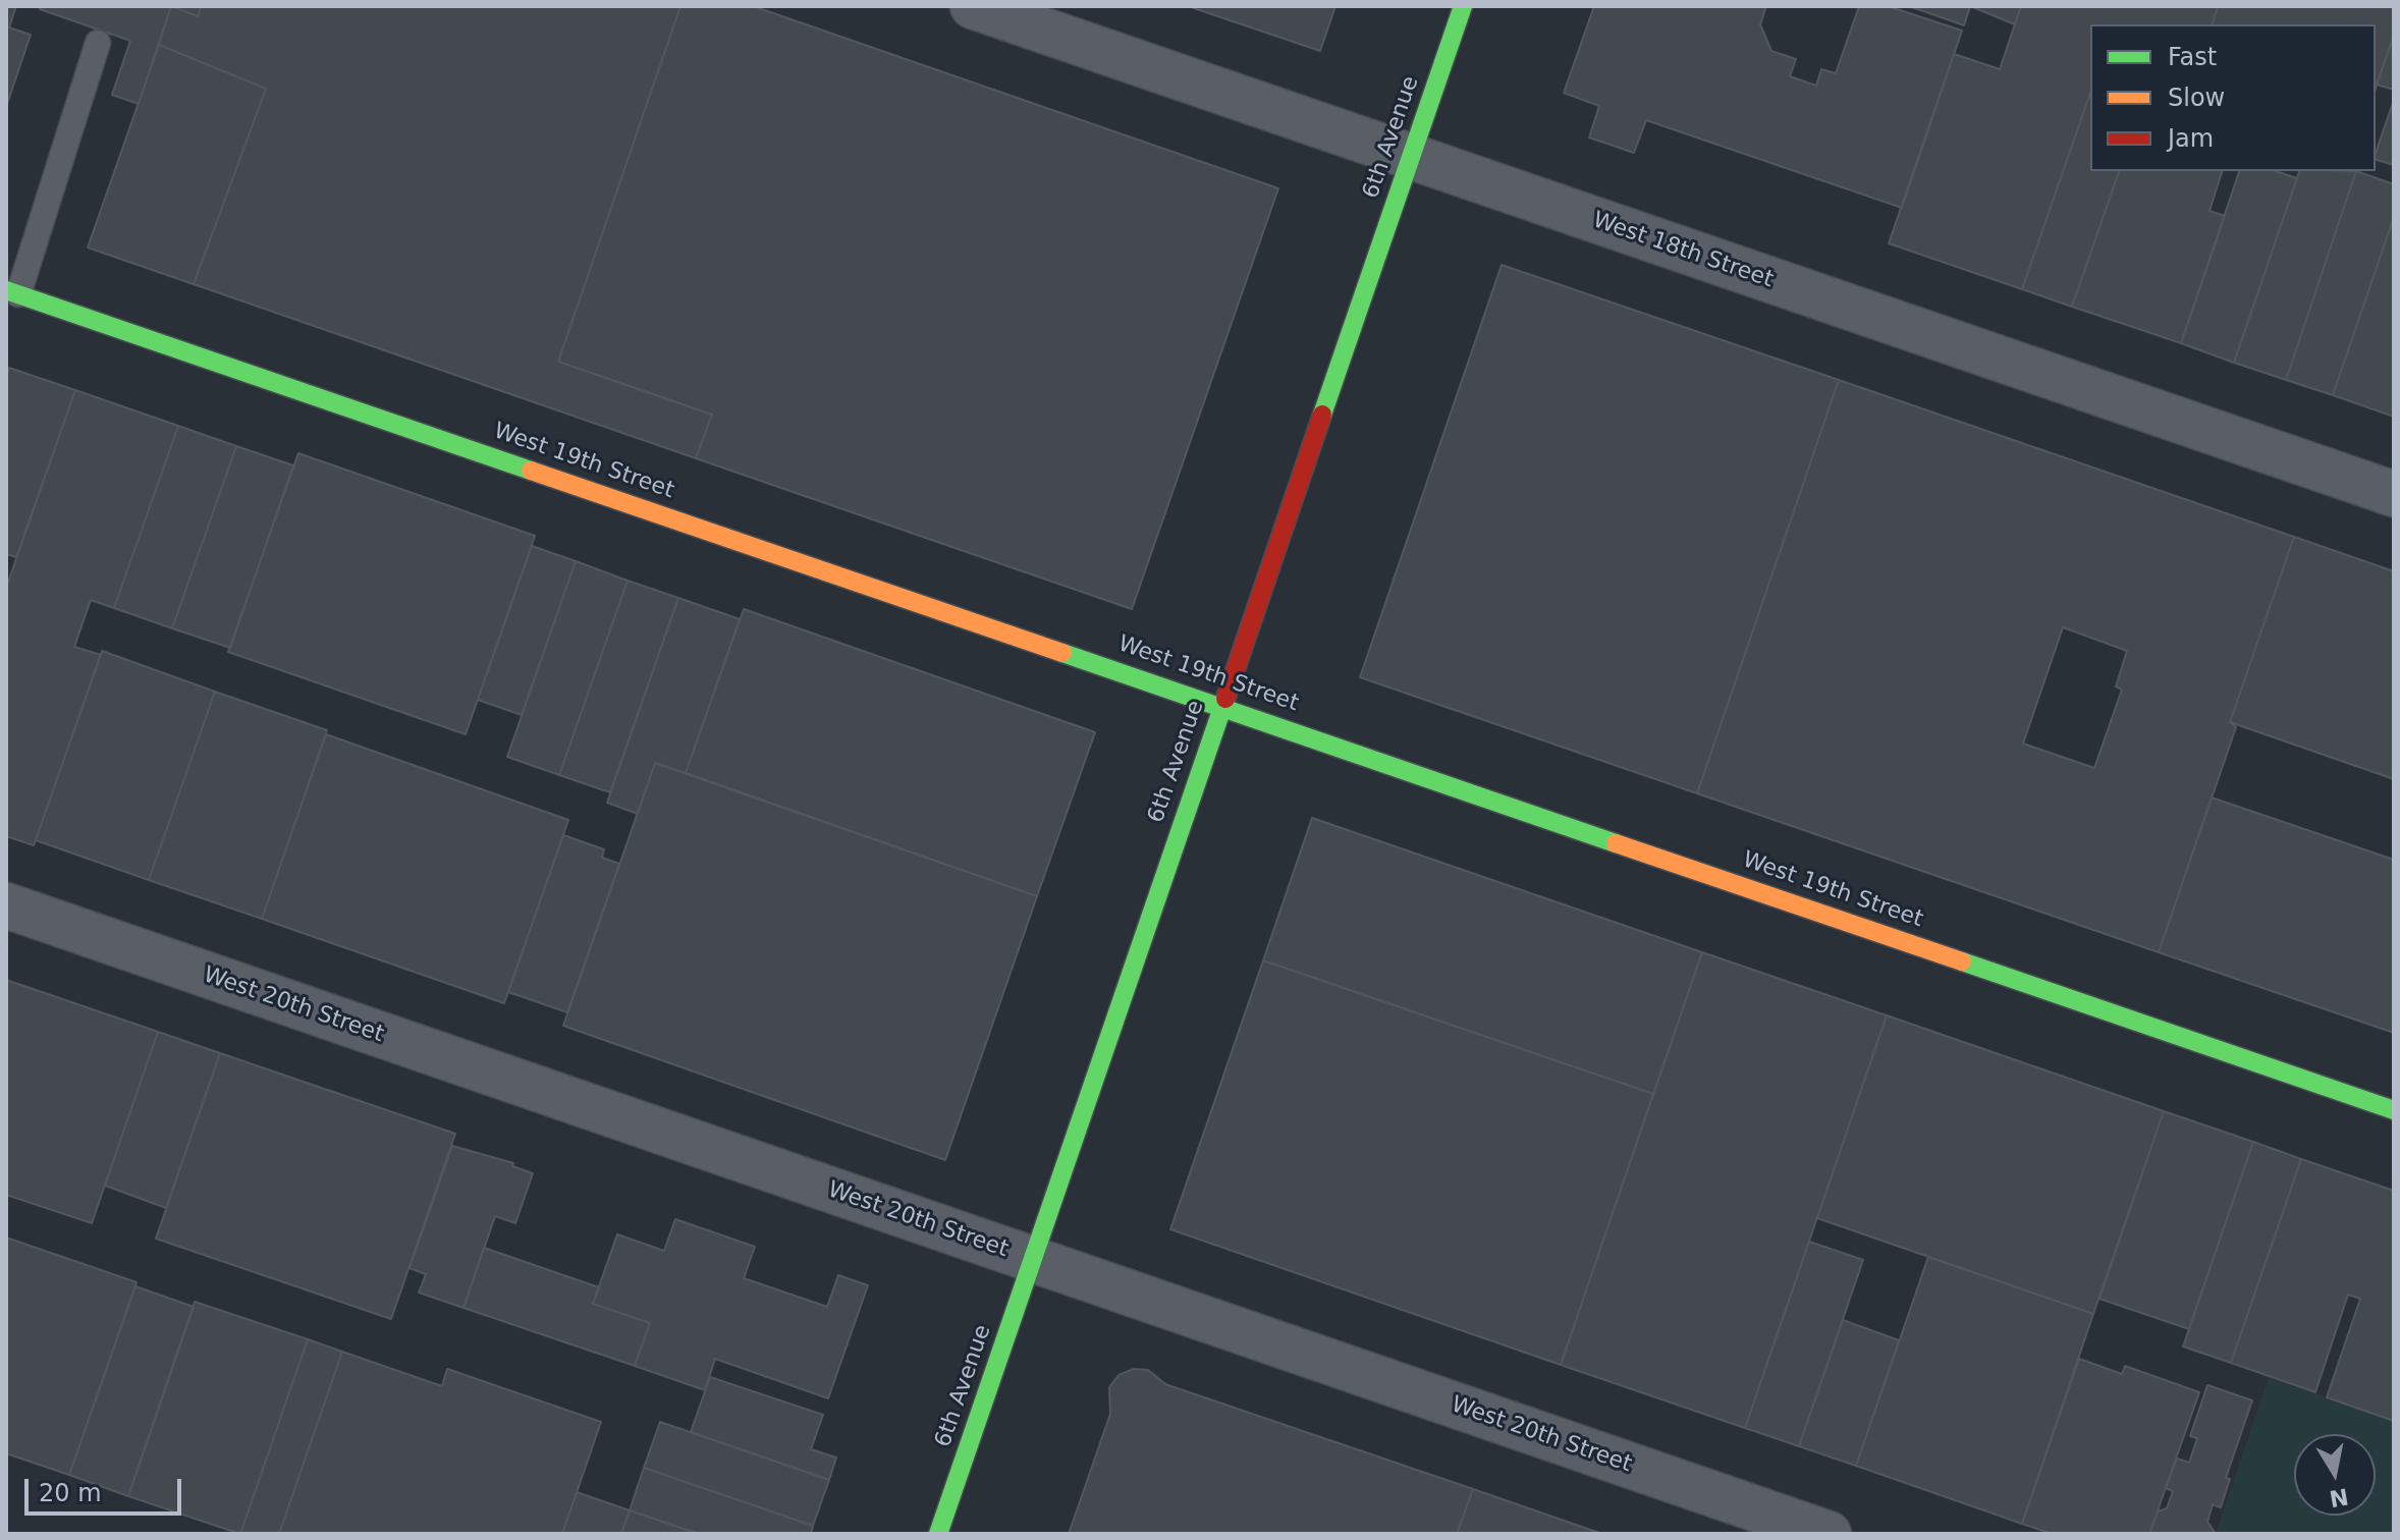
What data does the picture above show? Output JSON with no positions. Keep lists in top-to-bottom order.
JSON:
{
  "streets": {
    "street": [
      "6th Avenue",
      "West 18th Street",
      "West 19th Street",
      "West 20th Street"
    ]
  },
  "crossings": [
    ["6th Avenue", "West 18th Street"],
    ["6th Avenue", "West 19th Street"],
    ["6th Avenue", "West 20th Street"]
  ],
  "legend": ["Fast", "Slow", "Jam"],
  "scale_bar": "20 m",
  "north": "bottom"
}
